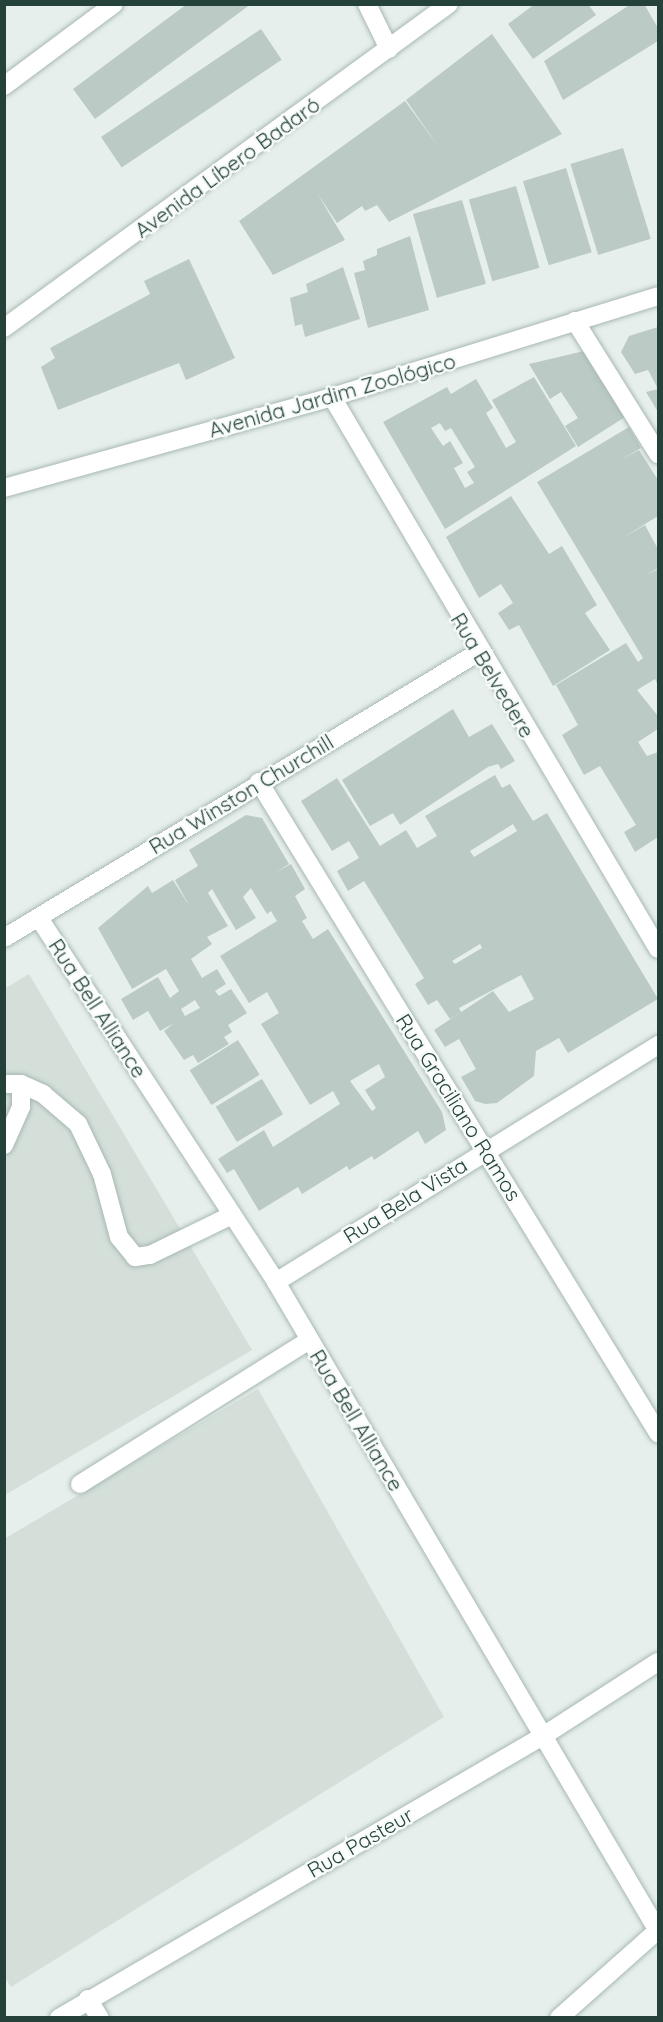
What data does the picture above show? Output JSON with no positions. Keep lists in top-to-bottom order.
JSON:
{
  "streets": {
    "street": [
      "Avenida Líbero Badaró",
      "Avenida Jardim Zoológico",
      "Rua Belvedere",
      "Rua Winston Churchill",
      "Rua Bell Alliance",
      "Rua Graciliano Ramos",
      "Rua Bela Vista",
      "Rua Pasteur"
    ]
  },
  "crossings": [
    ["Avenida Jardim Zoológico", "Rua Belvedere"],
    ["Rua Belvedere", "Rua Winston Churchill"],
    ["Rua Winston Churchill", "Rua Bell Alliance"],
    ["Rua Winston Churchill", "Rua Graciliano Ramos"],
    ["Rua Bell Alliance", "Rua Bela Vista"],
    ["Rua Bell Alliance", "Rua Pasteur"],
    ["Rua Graciliano Ramos", "Rua Bela Vista"]
  ]
}
